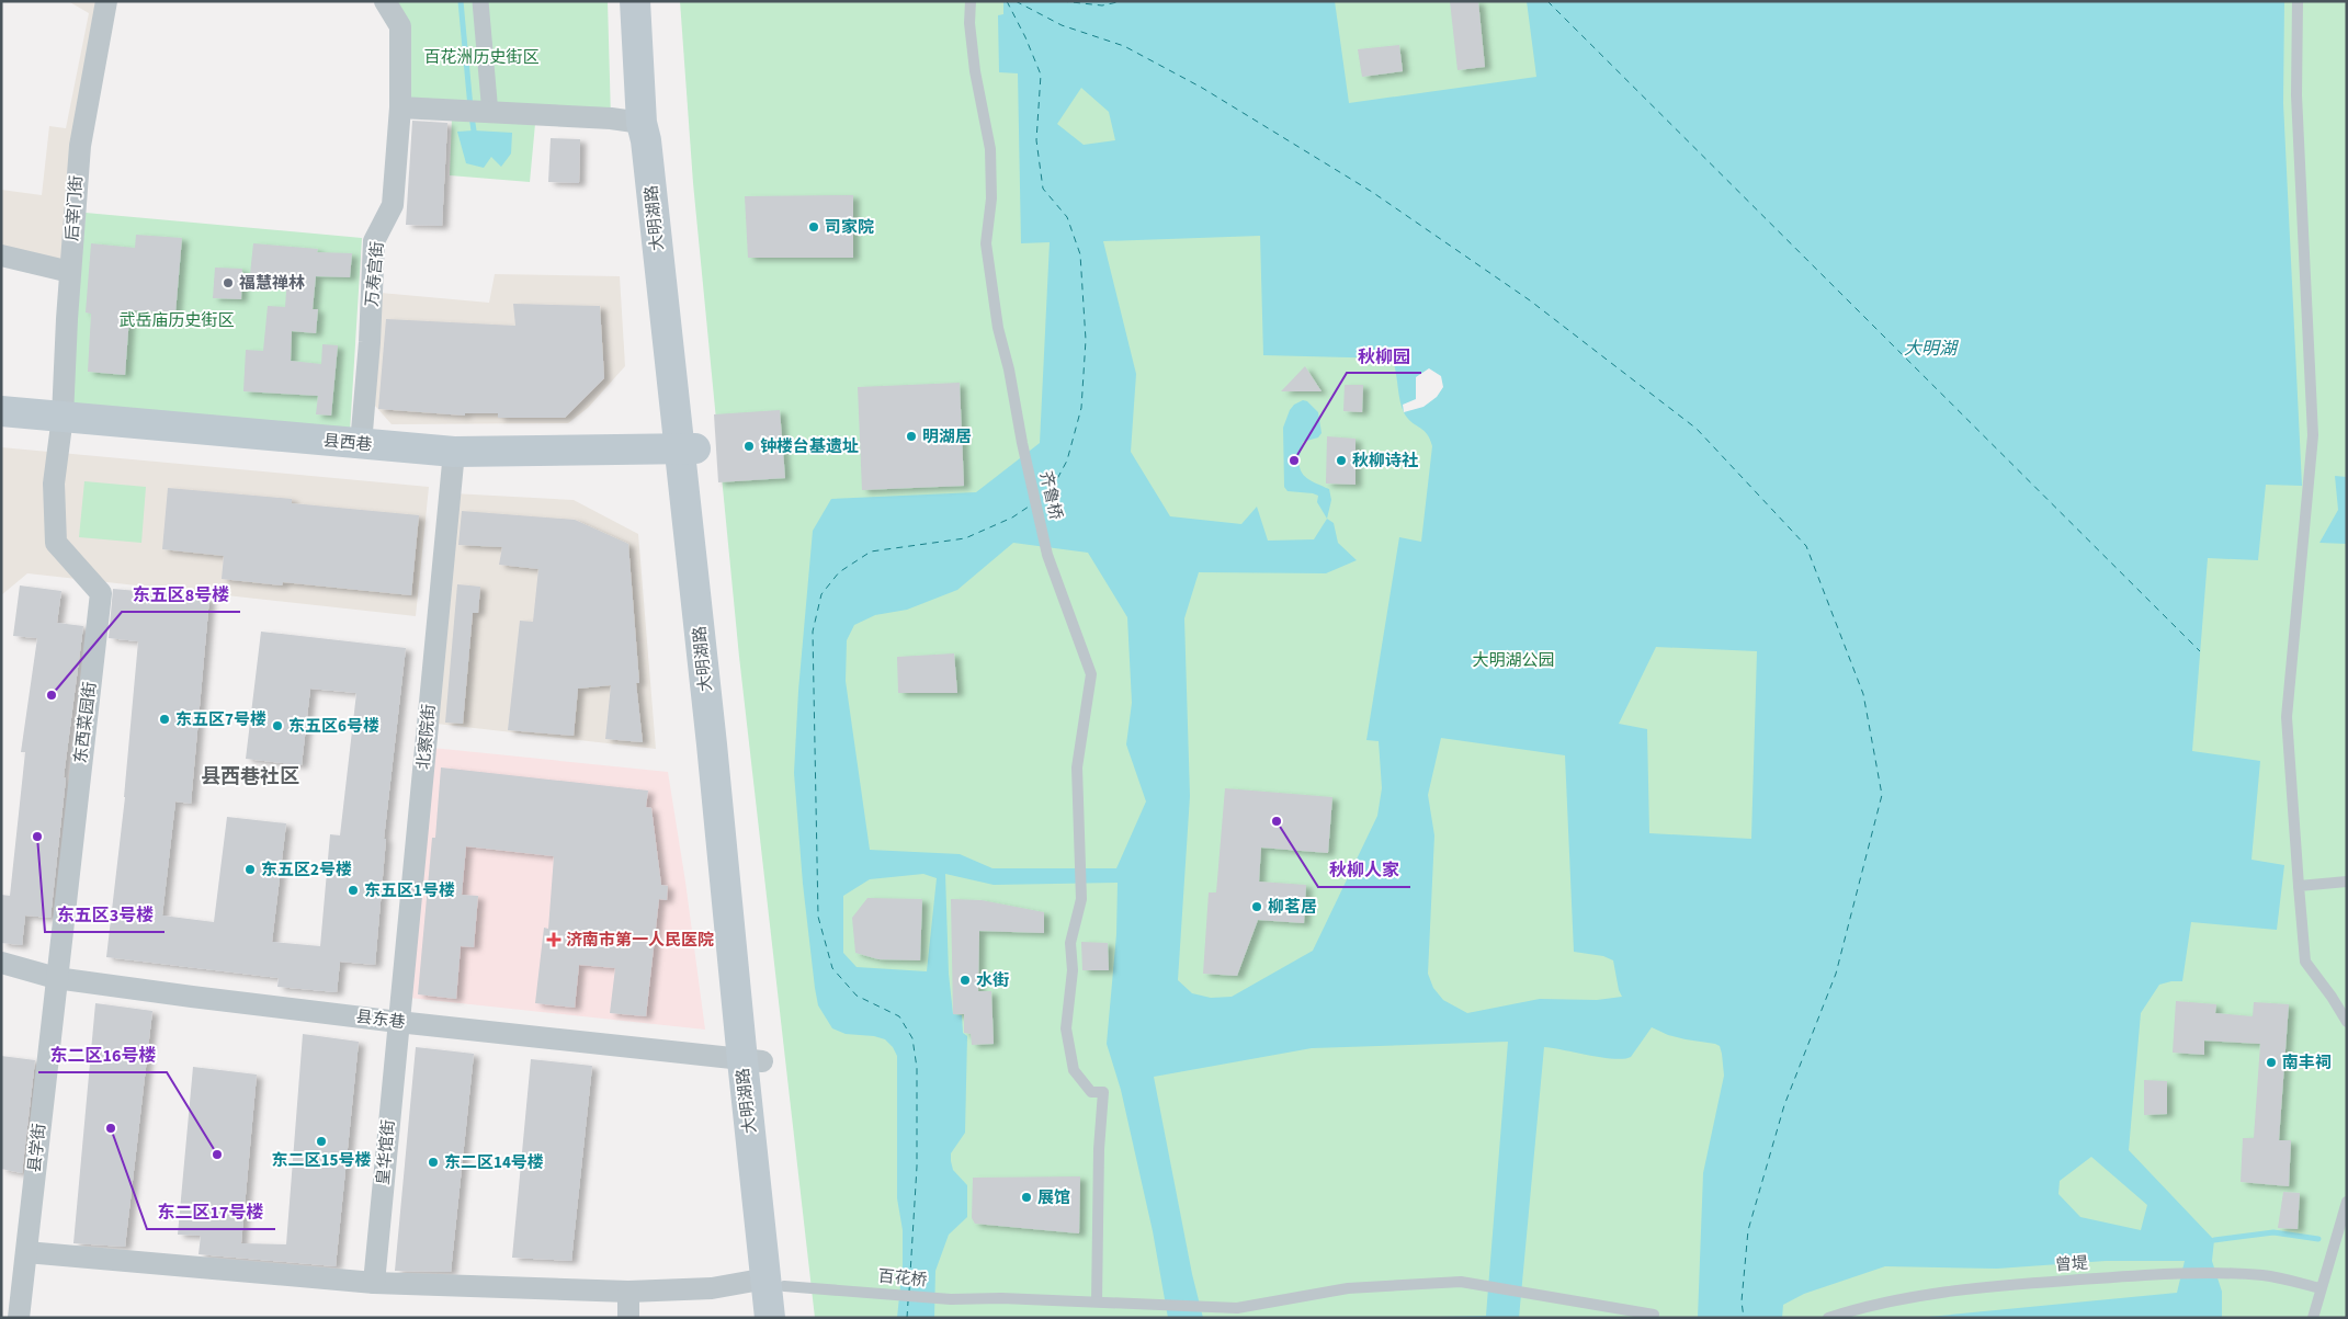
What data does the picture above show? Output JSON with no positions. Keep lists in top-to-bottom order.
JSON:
{
  "streets": {
    "main road": ["大明湖路", "县西巷"],
    "street": [
      "后宰门街",
      "万寿宫街",
      "东西菜园街",
      "北察院街",
      "县东巷",
      "县学街",
      "皇华馆街"
    ],
    "lane": ["齐鲁桥", "曾堤", "百花桥"]
  },
  "crossings": [
    ["后宰门街", "县西巷"],
    ["后宰门街", "东西菜园街"],
    ["大明湖路", "县西巷"],
    ["大明湖路", "县东巷"],
    ["大明湖路", "百花桥"],
    ["万寿宫街", "县西巷"],
    ["县西巷", "东西菜园街"],
    ["县西巷", "北察院街"],
    ["齐鲁桥", "百花桥"],
    ["东西菜园街", "县东巷"],
    ["东西菜园街", "县学街"],
    ["北察院街", "县东巷"],
    ["北察院街", "皇华馆街"],
    ["县东巷", "县学街"],
    ["县东巷", "皇华馆街"]
  ],
  "districts": ["县西巷社区"],
  "water": ["大明湖"],
  "parks": ["百花洲历史街区", "武岳庙历史街区", "大明湖公园"],
  "places": {
    "other": [
      "司家院",
      "福慧禅林",
      "明湖居",
      "钟楼台基遗址",
      "秋柳园",
      "秋柳诗社",
      "东五区8号楼",
      "东五区7号楼",
      "东五区6号楼",
      "秋柳人家",
      "东五区3号楼",
      "东五区2号楼",
      "东五区1号楼",
      "柳茗居",
      "水街",
      "南丰祠",
      "东二区17号楼",
      "东二区15号楼",
      "东二区16号楼",
      "东二区14号楼",
      "展馆"
    ],
    "health": ["济南市第一人民医院"]
  }
}
